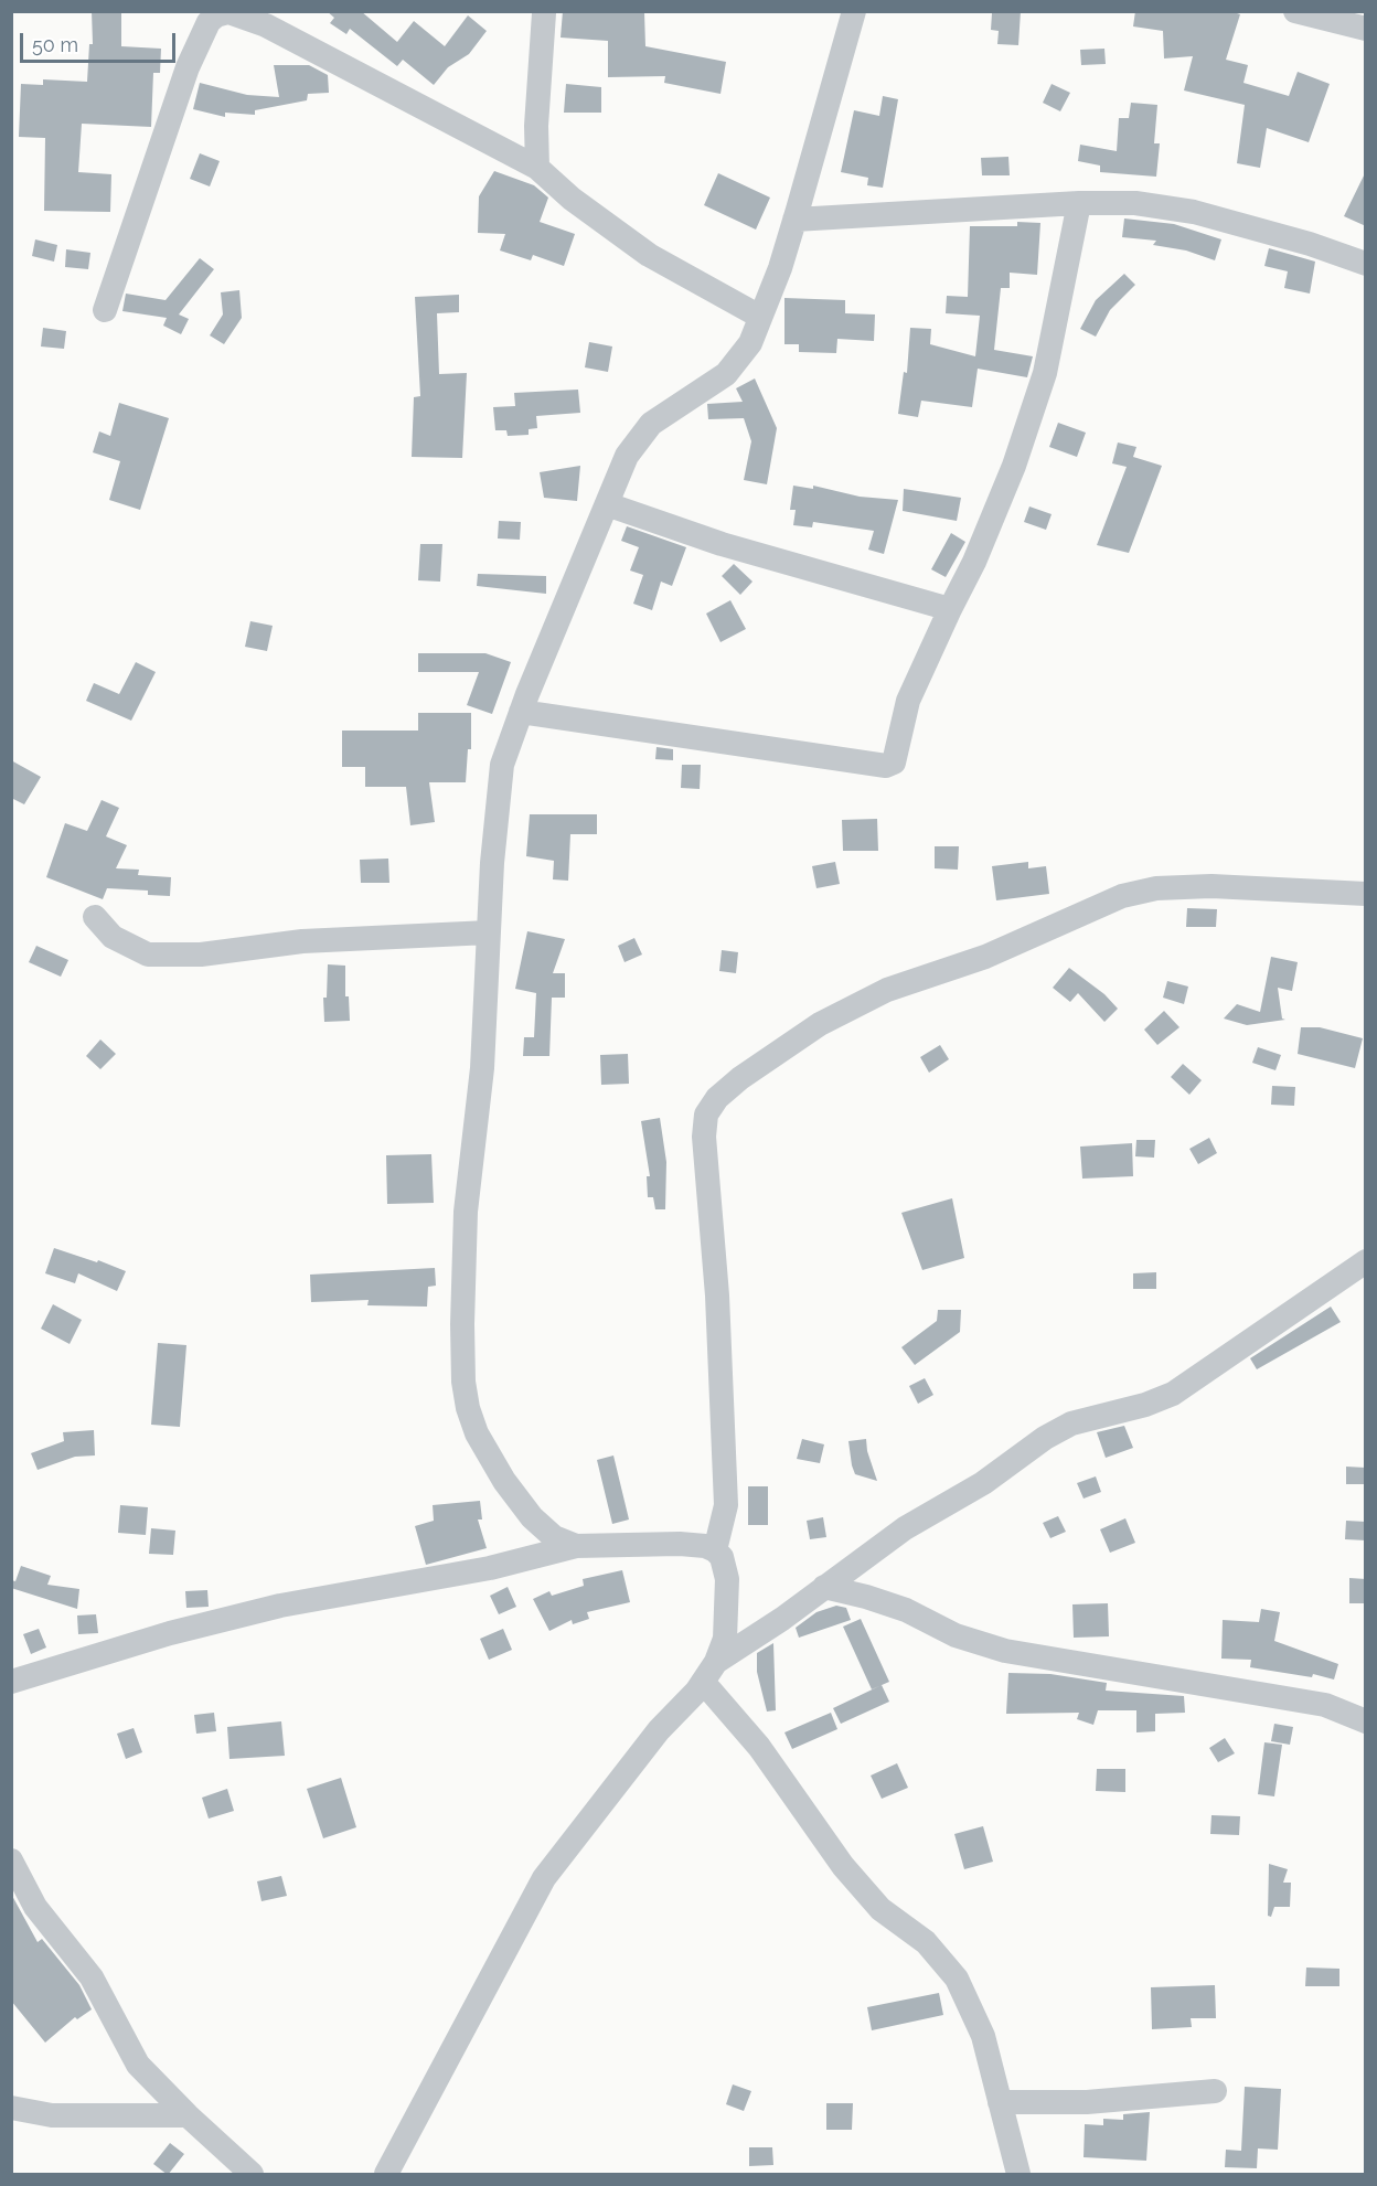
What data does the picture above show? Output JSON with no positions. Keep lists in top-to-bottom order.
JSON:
{
  "scale_bar": "50 m"
}
